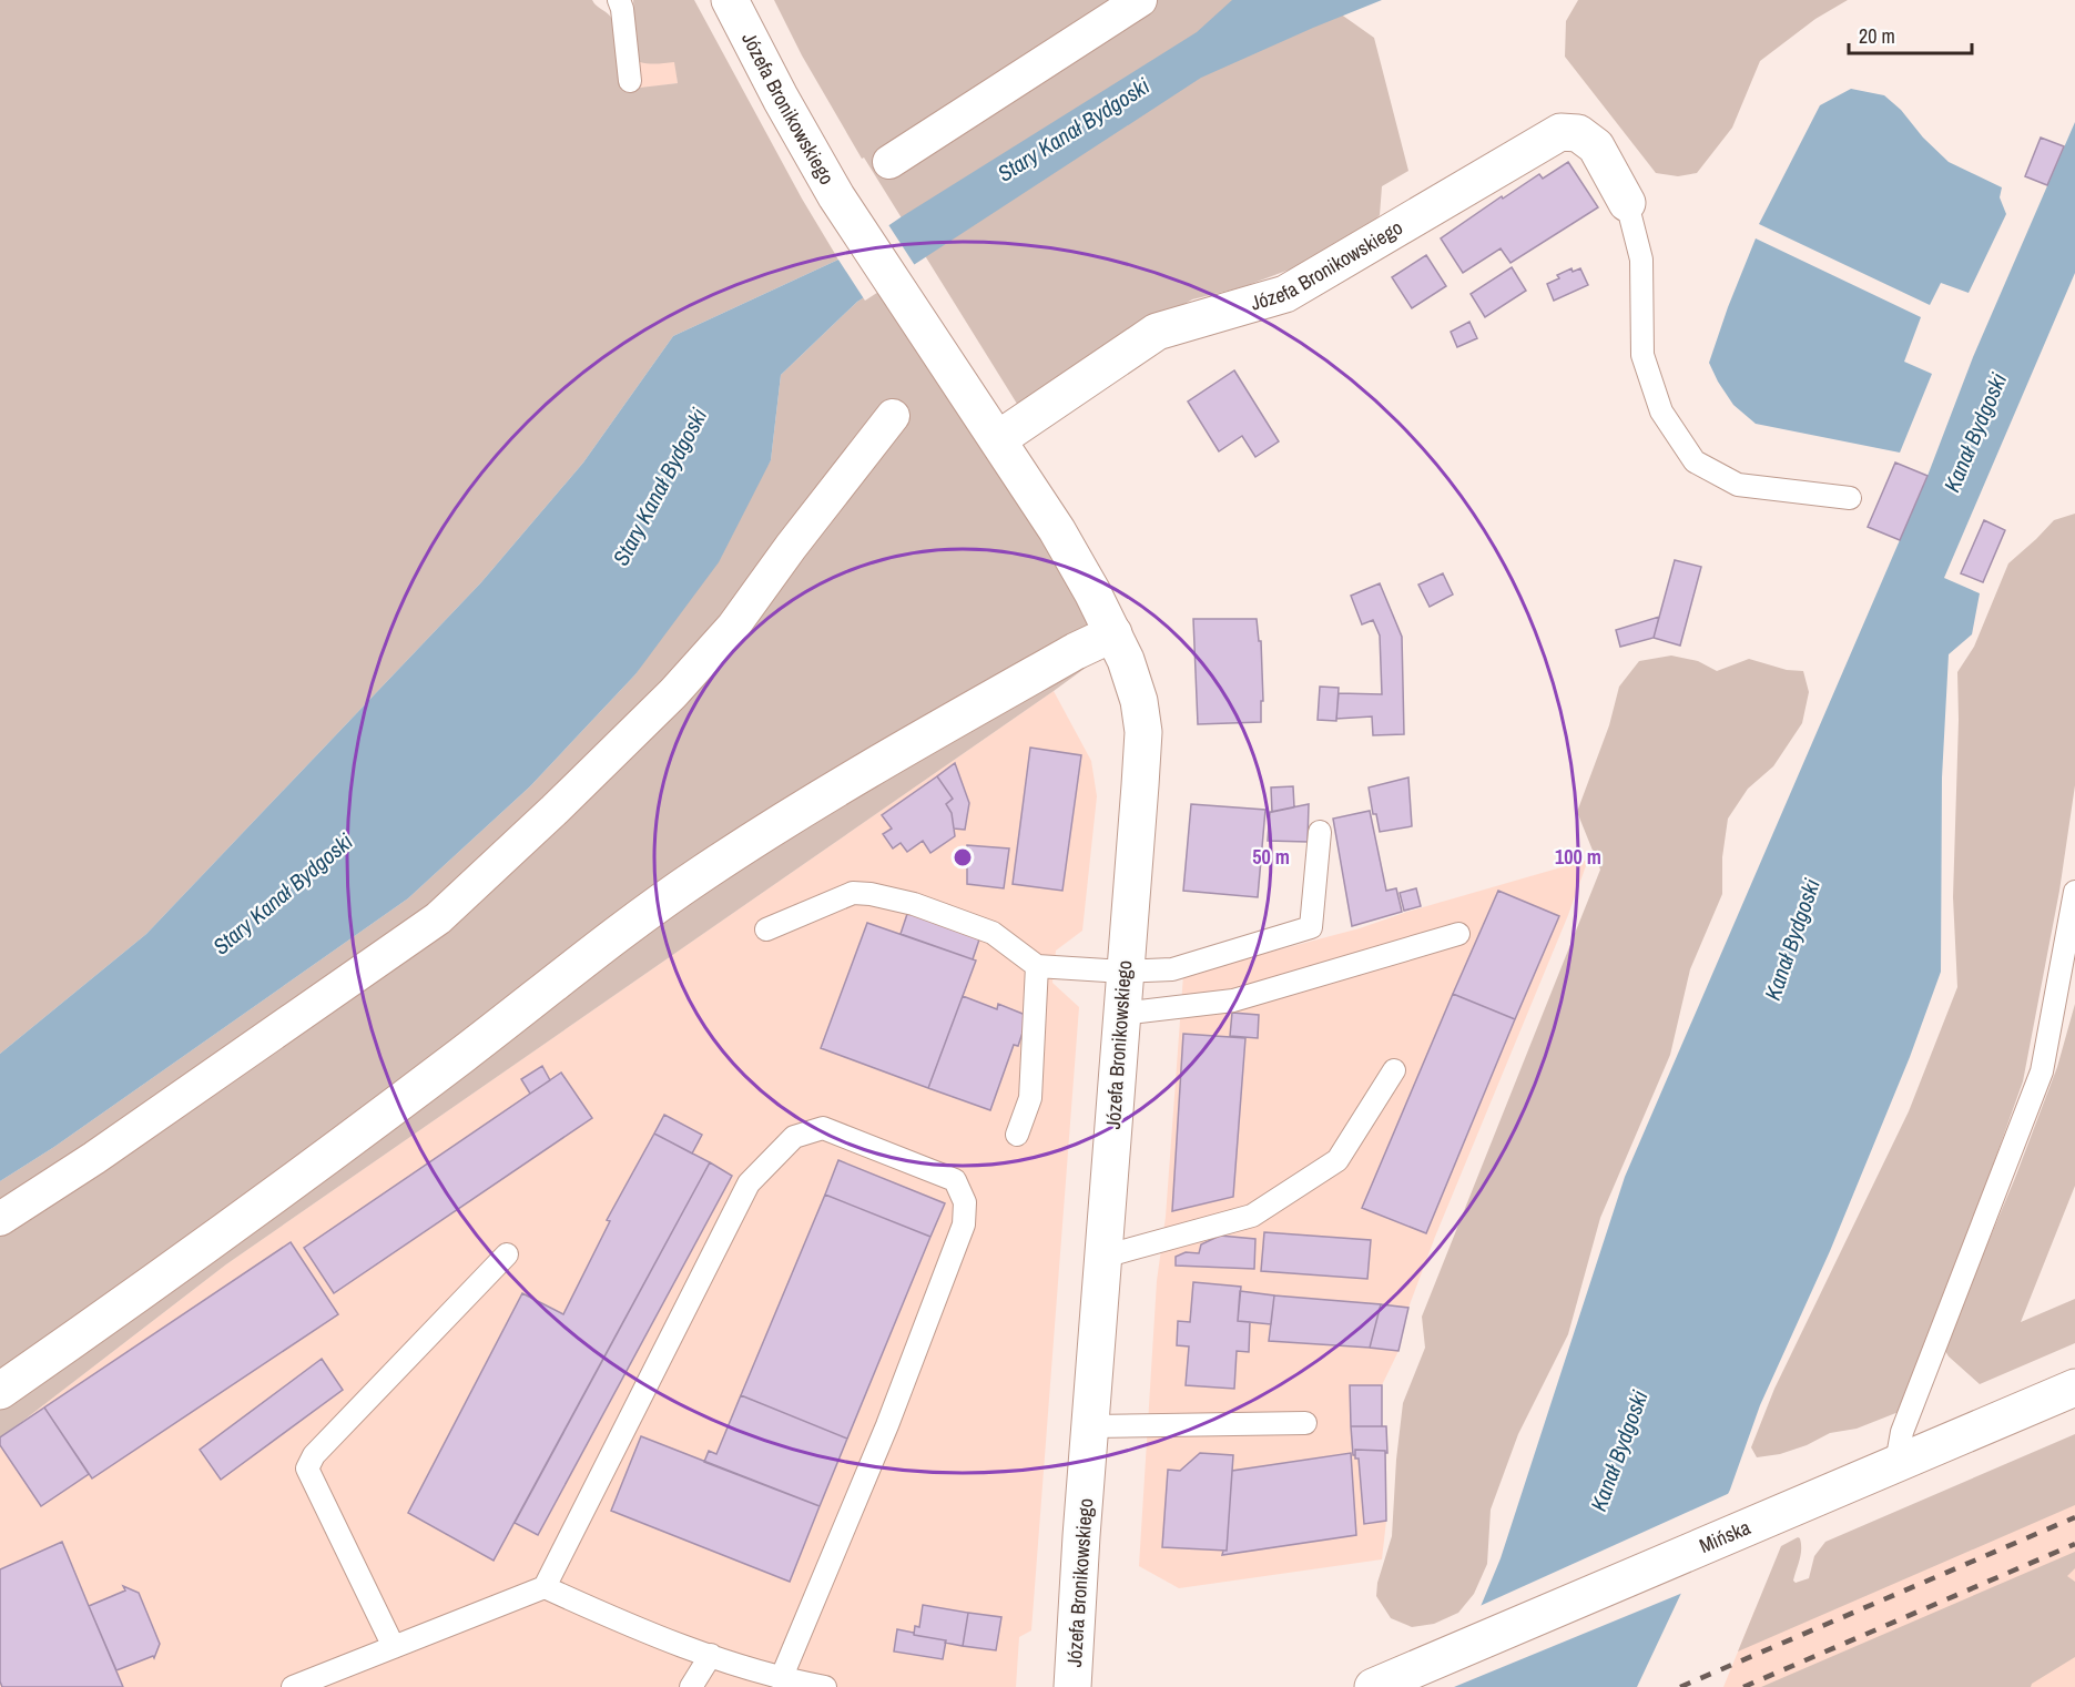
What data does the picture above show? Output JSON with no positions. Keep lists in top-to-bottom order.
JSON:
{
  "streets": {
    "street": ["Józefa Bronikowskiego", "Mińska"]
  },
  "water": ["Stary Kanał Bydgoski", "Kanał Bydgoski"],
  "scale_bar": "20 m",
  "rings": ["50 m", "100 m"]
}
